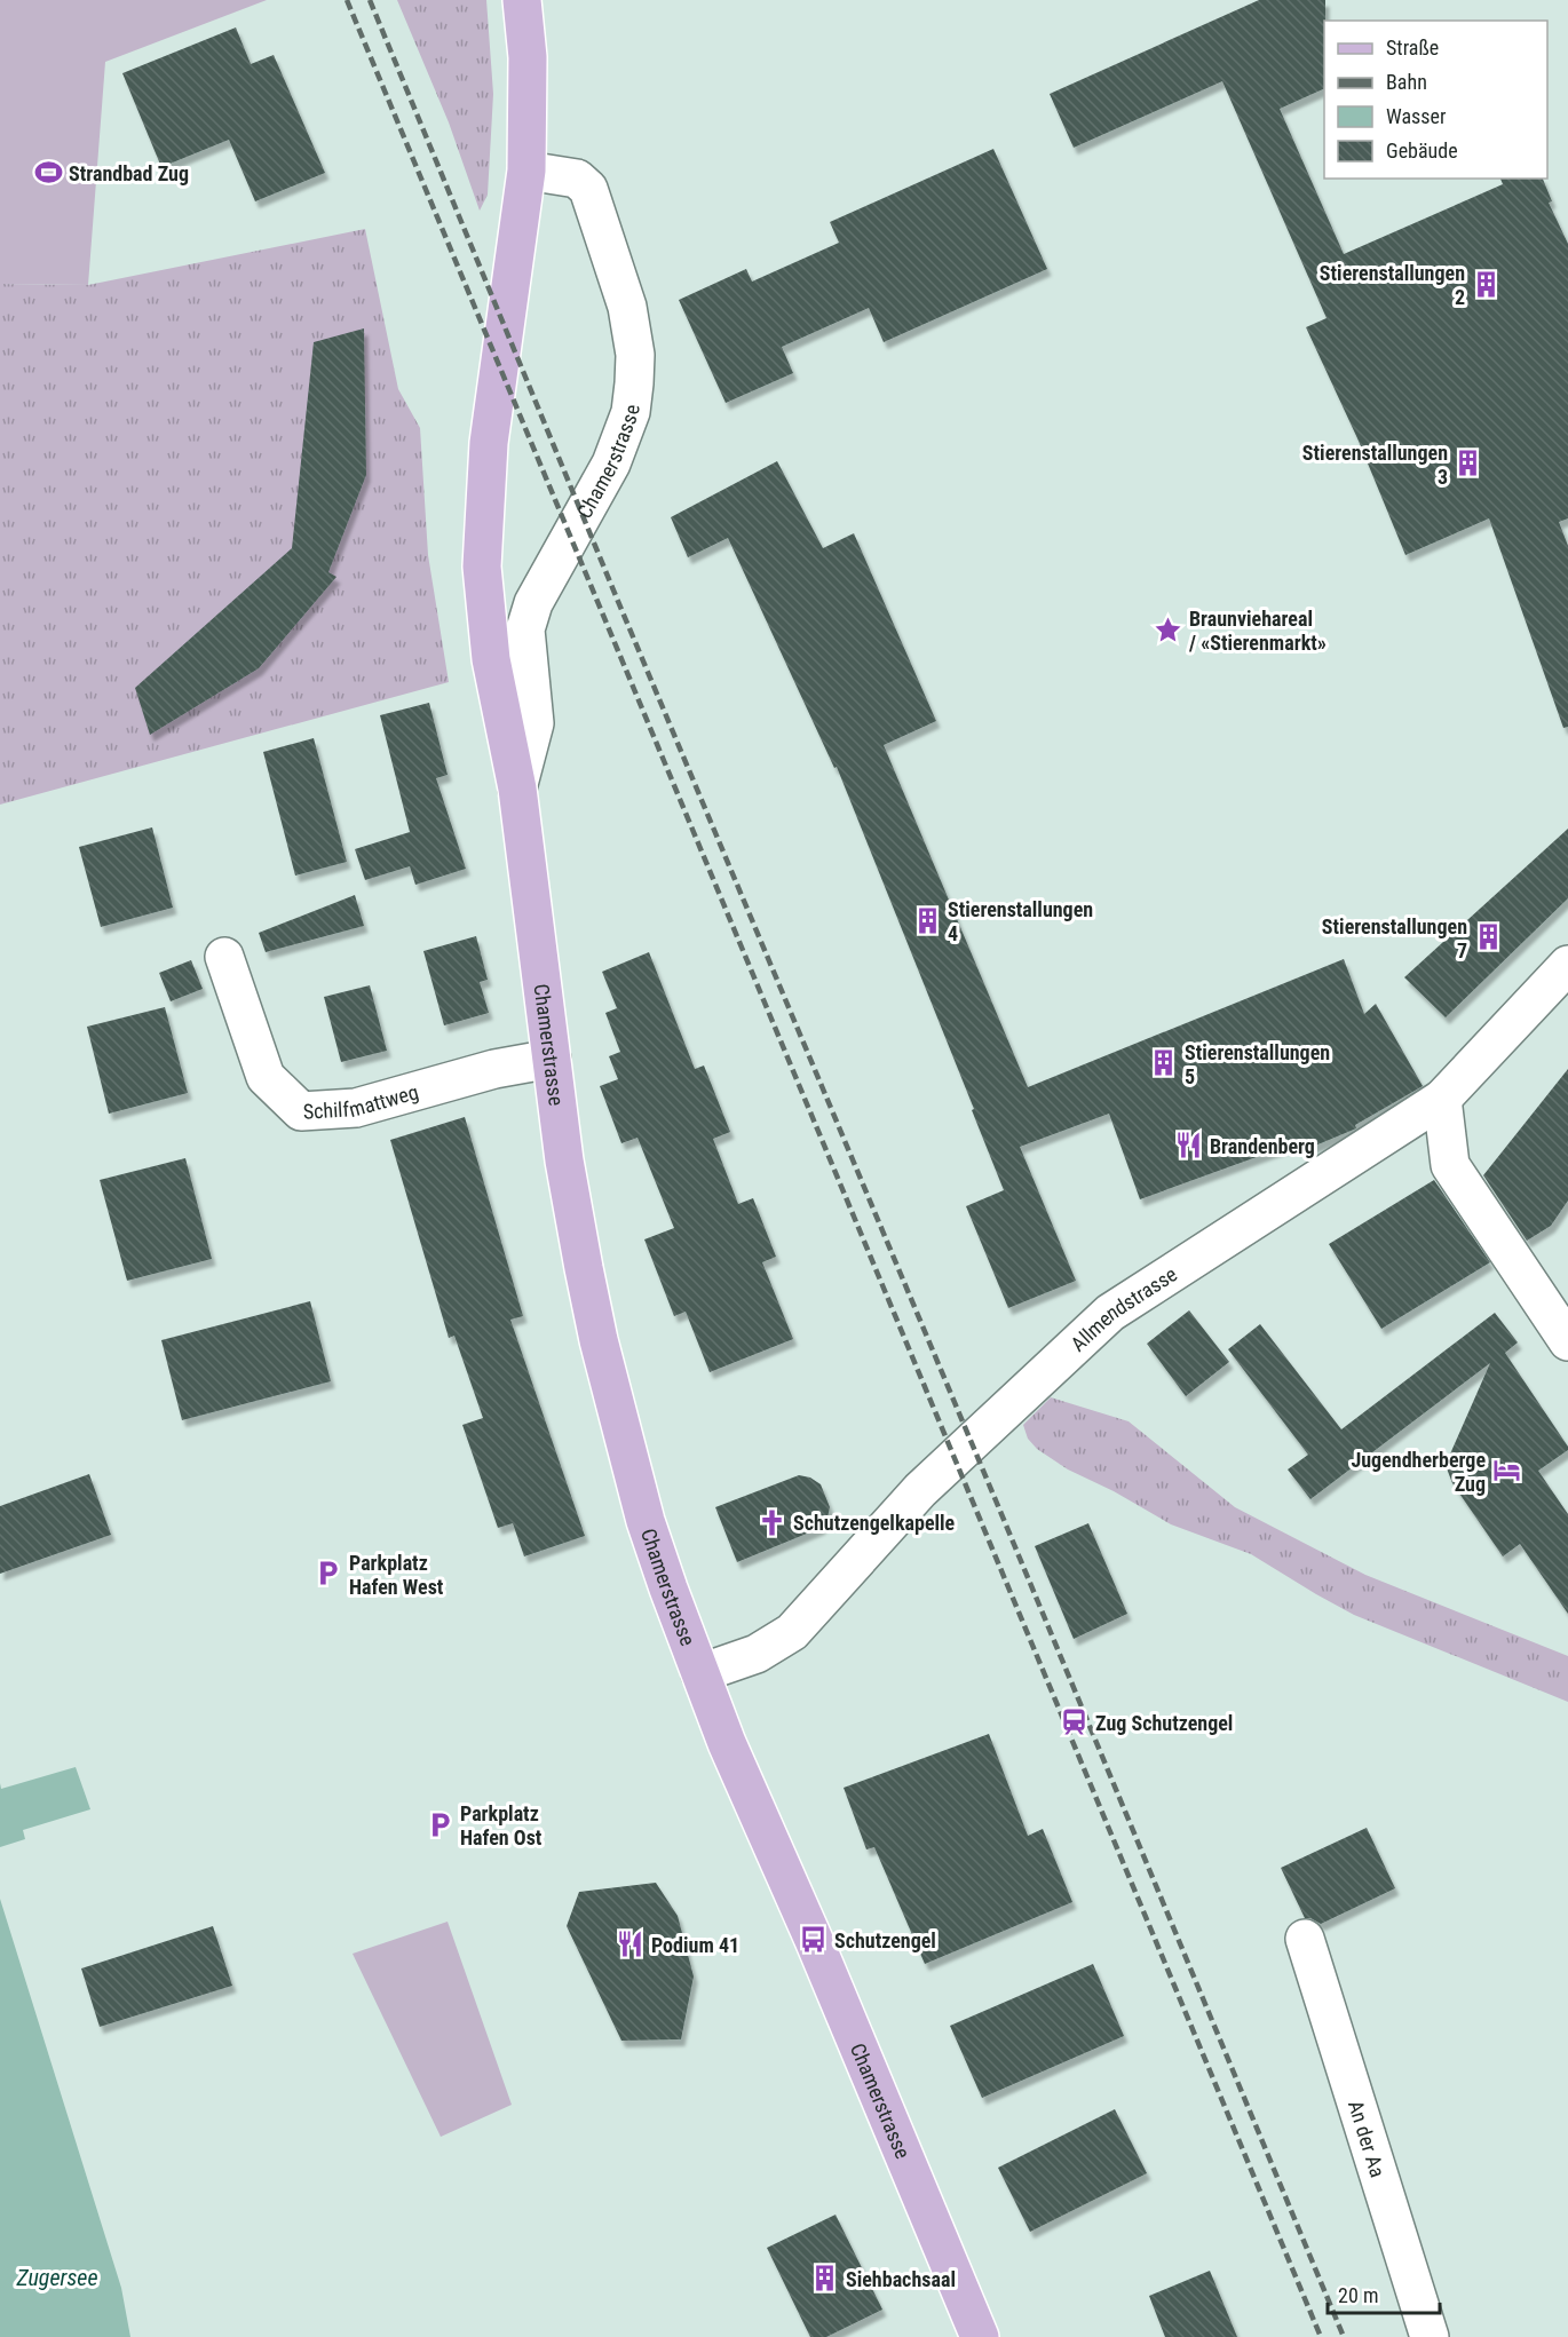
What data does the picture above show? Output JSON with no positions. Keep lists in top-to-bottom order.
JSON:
{
  "streets": {
    "main road": ["Chamerstrasse"],
    "street": ["Schilfmattweg", "Allmendstrasse", "An der Aa"]
  },
  "crossings": [
    ["Chamerstrasse", "Schilfmattweg"],
    ["Chamerstrasse", "Allmendstrasse"]
  ],
  "water": ["Zugersee"],
  "places": {
    "sports": ["Strandbad Zug"],
    "building": [
      "Stierenstallungen 2",
      "Stierenstallungen 3",
      "Stierenstallungen 4",
      "Stierenstallungen 7",
      "Stierenstallungen 5",
      "Siehbachsaal"
    ],
    "place": ["Braunviehareal / «Stierenmarkt»"],
    "restaurant": ["Brandenberg", "Podium 41"],
    "hotel": ["Jugendherberge Zug"],
    "church": ["Schutzengelkapelle"],
    "parking": ["Parkplatz Hafen West", "Parkplatz Hafen Ost"],
    "station": ["Zug Schutzengel"],
    "bus stop": ["Schutzengel"]
  },
  "legend": [
    "Straße",
    "Bahn",
    "Wasser",
    "Gebäude"
  ],
  "scale_bar": "20 m"
}
